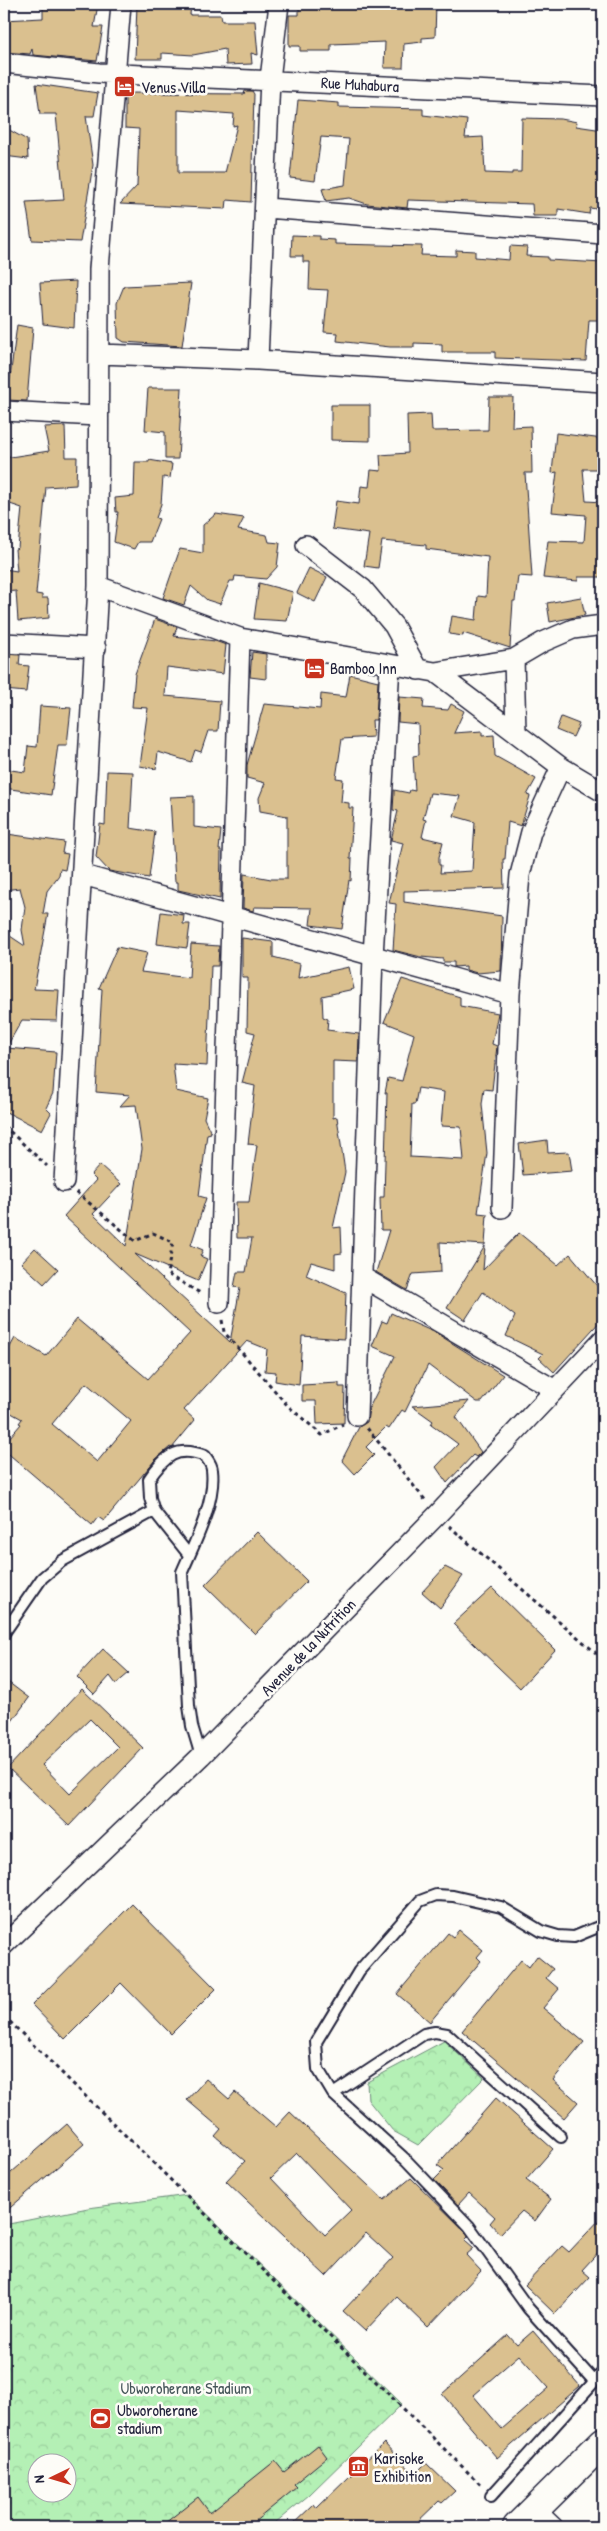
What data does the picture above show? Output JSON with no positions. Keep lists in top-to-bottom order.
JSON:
{
  "streets": {
    "street": ["Rue Muhabura", "Avenue de la Nutrition"]
  },
  "parks": ["Ubworoherane Stadium"],
  "places": {
    "hotel": ["Venus Villa", "Bamboo Inn"],
    "sports": ["Ubworoherane stadium"],
    "museum": ["Karisoke Exhibition"]
  },
  "north": "left"
}
